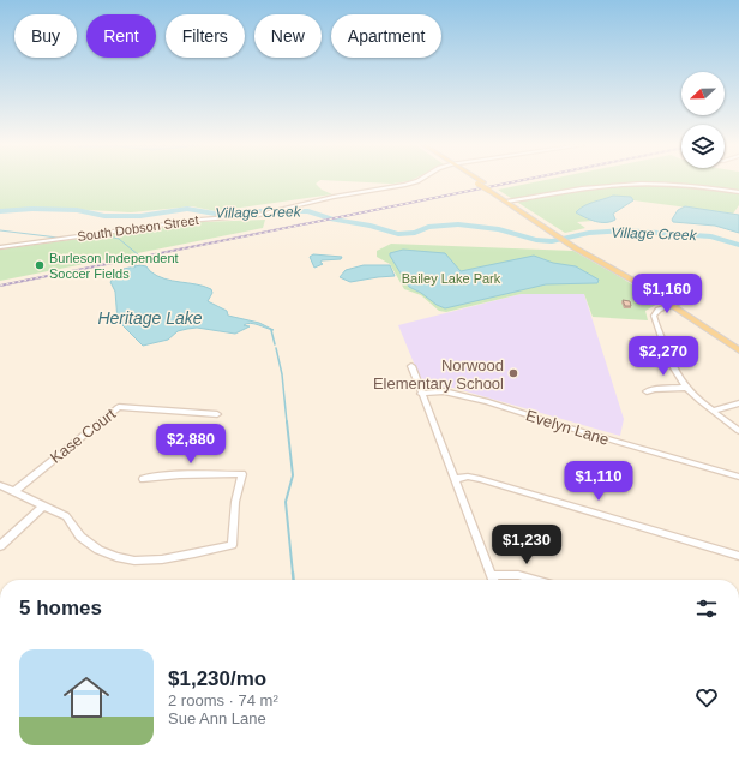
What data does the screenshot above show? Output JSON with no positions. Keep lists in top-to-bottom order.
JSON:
{
  "streets": {
    "street": ["South Dobson Street", "Evelyn Lane", "Kase Court"]
  },
  "water": ["Village Creek", "Heritage Lake"],
  "parks": ["Bailey Lake Park"],
  "places": ["Burleson Independent Soccer Fields", "Norwood Elementary School"],
  "north": "left",
  "page": {
    "chip": [
      "Buy",
      "Rent",
      "Filters",
      "New",
      "Apartment"
    ],
    "price": [
      "$1,160",
      "$2,270",
      "$2,880",
      "$1,110",
      "$1,230"
    ],
    "heading": "5 homes",
    "list": [
      {
        "name": "$1,230/mo",
        "note": "2 rooms · 74 m² · Sue Ann Lane"
      }
    ]
  }
}
